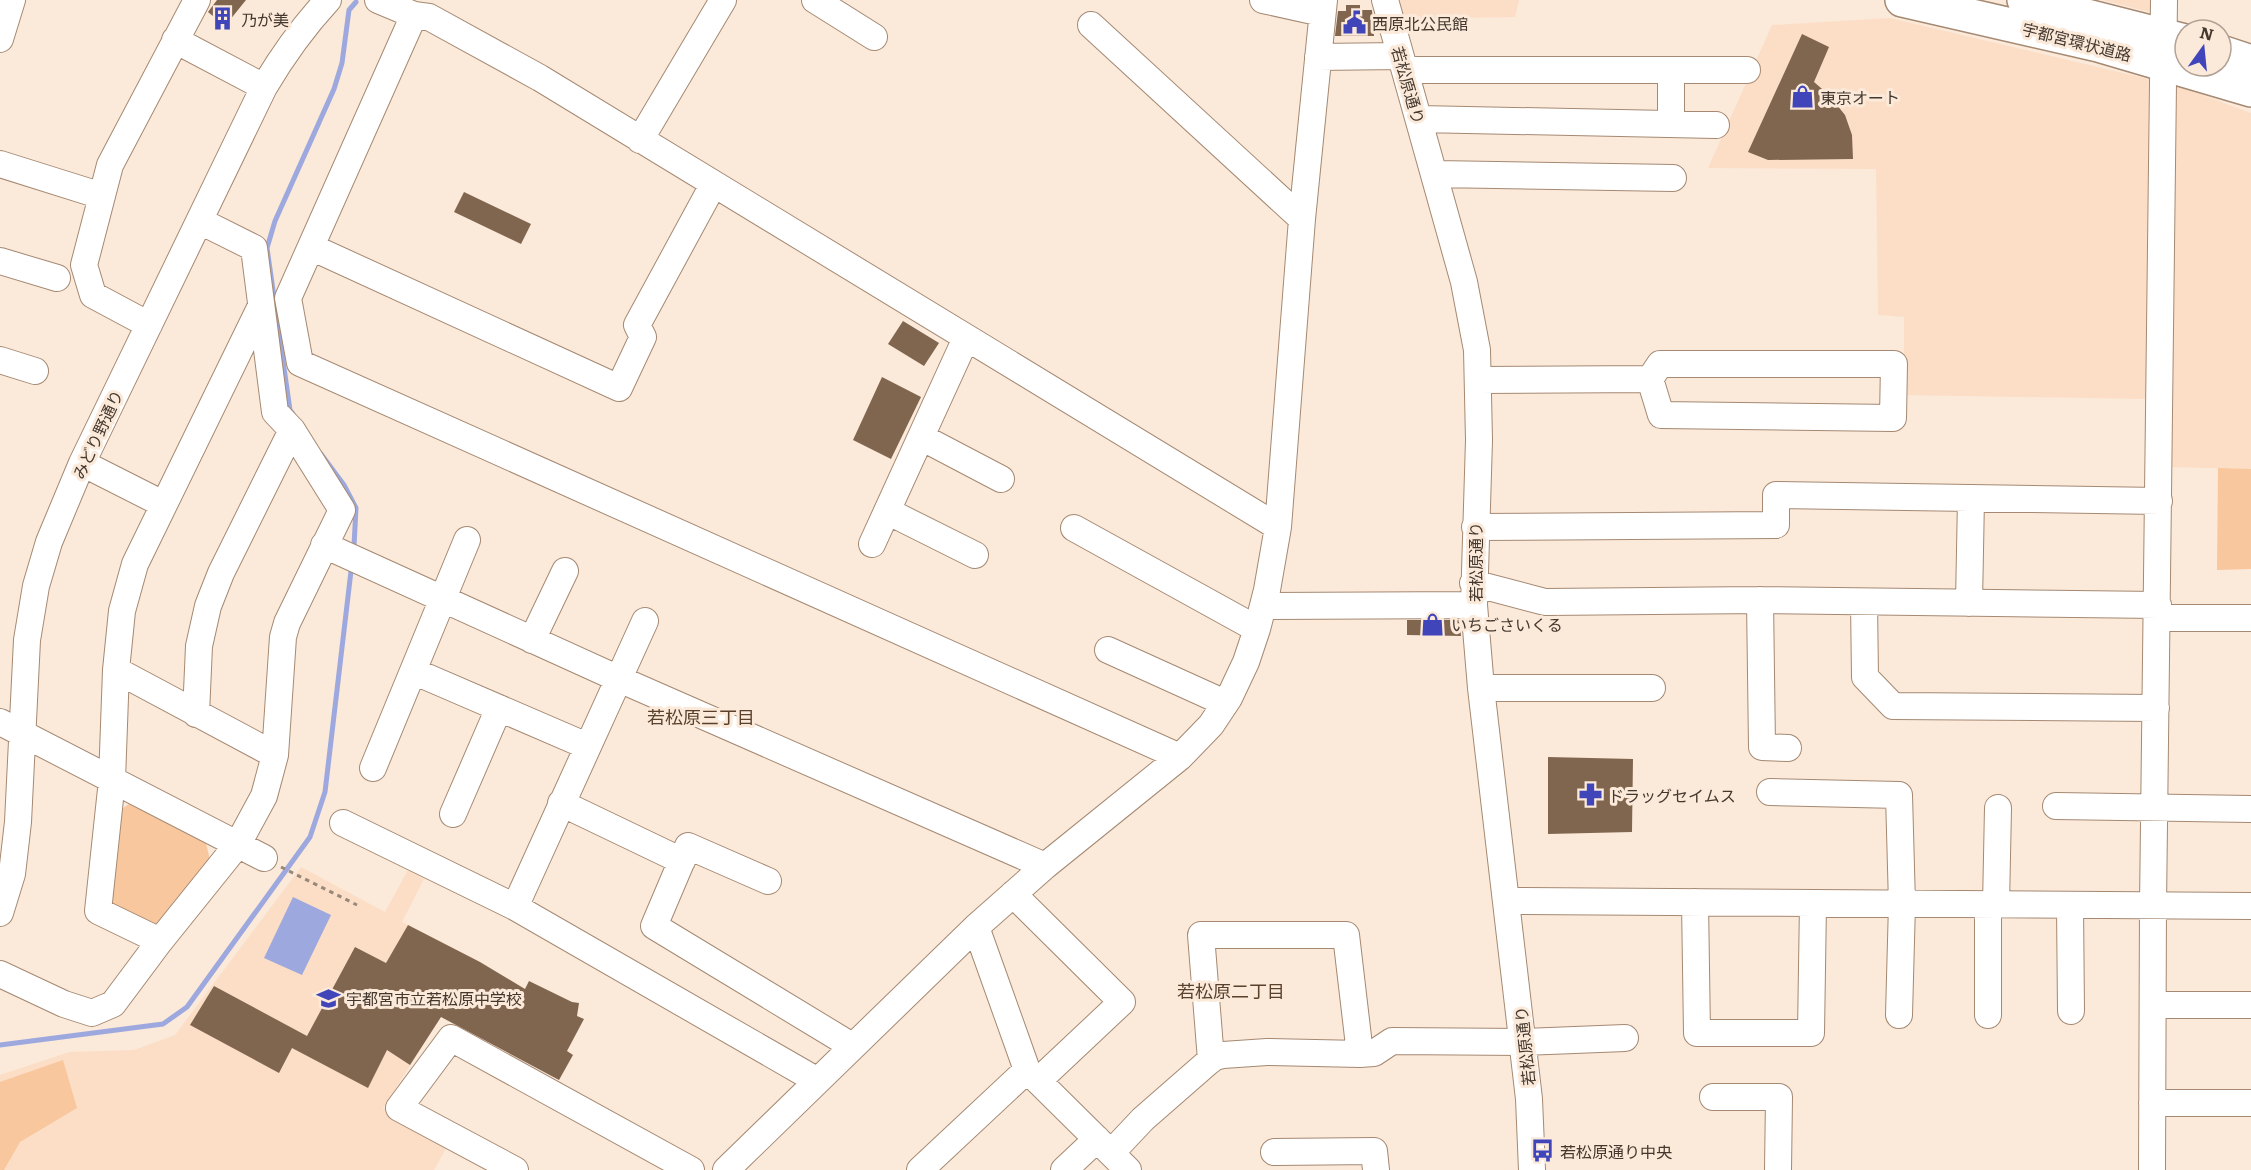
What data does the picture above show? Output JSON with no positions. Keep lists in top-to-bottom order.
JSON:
{
  "streets": {
    "highway": ["宇都宮環状道路"],
    "street": ["若松原通り", "みどり野通り"]
  },
  "districts": ["若松原三丁目", "若松原二丁目"],
  "places": {
    "building": ["乃が美"],
    "public building": ["西原北公民館"],
    "shop": ["東京オート", "いちごさいくる"],
    "pharmacy": ["ドラッグセイムス"],
    "school or university": ["宇都宮市立若松原中学校"],
    "bus stop": ["若松原通り中央"]
  },
  "north": "top"
}
